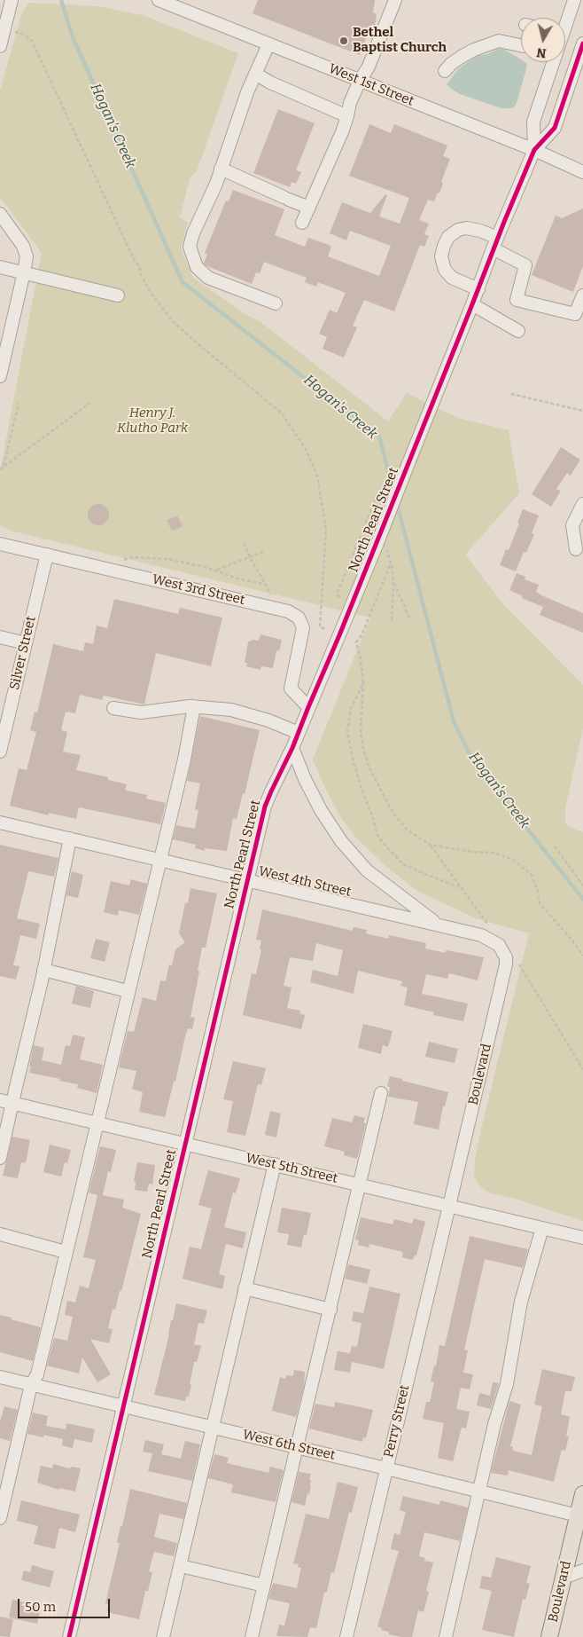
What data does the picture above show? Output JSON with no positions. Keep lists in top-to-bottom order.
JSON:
{
  "streets": {
    "main road": ["Boulevard"],
    "street": [
      "West 1st Street",
      "North Pearl Street",
      "West 3rd Street",
      "Silver Street",
      "West 4th Street",
      "West 5th Street",
      "Perry Street",
      "West 6th Street"
    ]
  },
  "crossings": [
    ["West 1st Street", "North Pearl Street"],
    ["North Pearl Street", "West 3rd Street"],
    ["North Pearl Street", "West 4th Street"],
    ["North Pearl Street", "West 5th Street"],
    ["North Pearl Street", "West 6th Street"],
    ["West 3rd Street", "Silver Street"],
    ["West 4th Street", "Boulevard"],
    ["Boulevard", "West 5th Street"],
    ["Boulevard", "Perry Street"],
    ["Boulevard", "West 6th Street"],
    ["West 5th Street", "Perry Street"],
    ["Perry Street", "West 6th Street"]
  ],
  "water": ["Hogan's Creek"],
  "parks": ["Henry J. Klutho Park"],
  "places": ["Bethel Baptist Church"],
  "scale_bar": "50 m",
  "north": "bottom"
}
